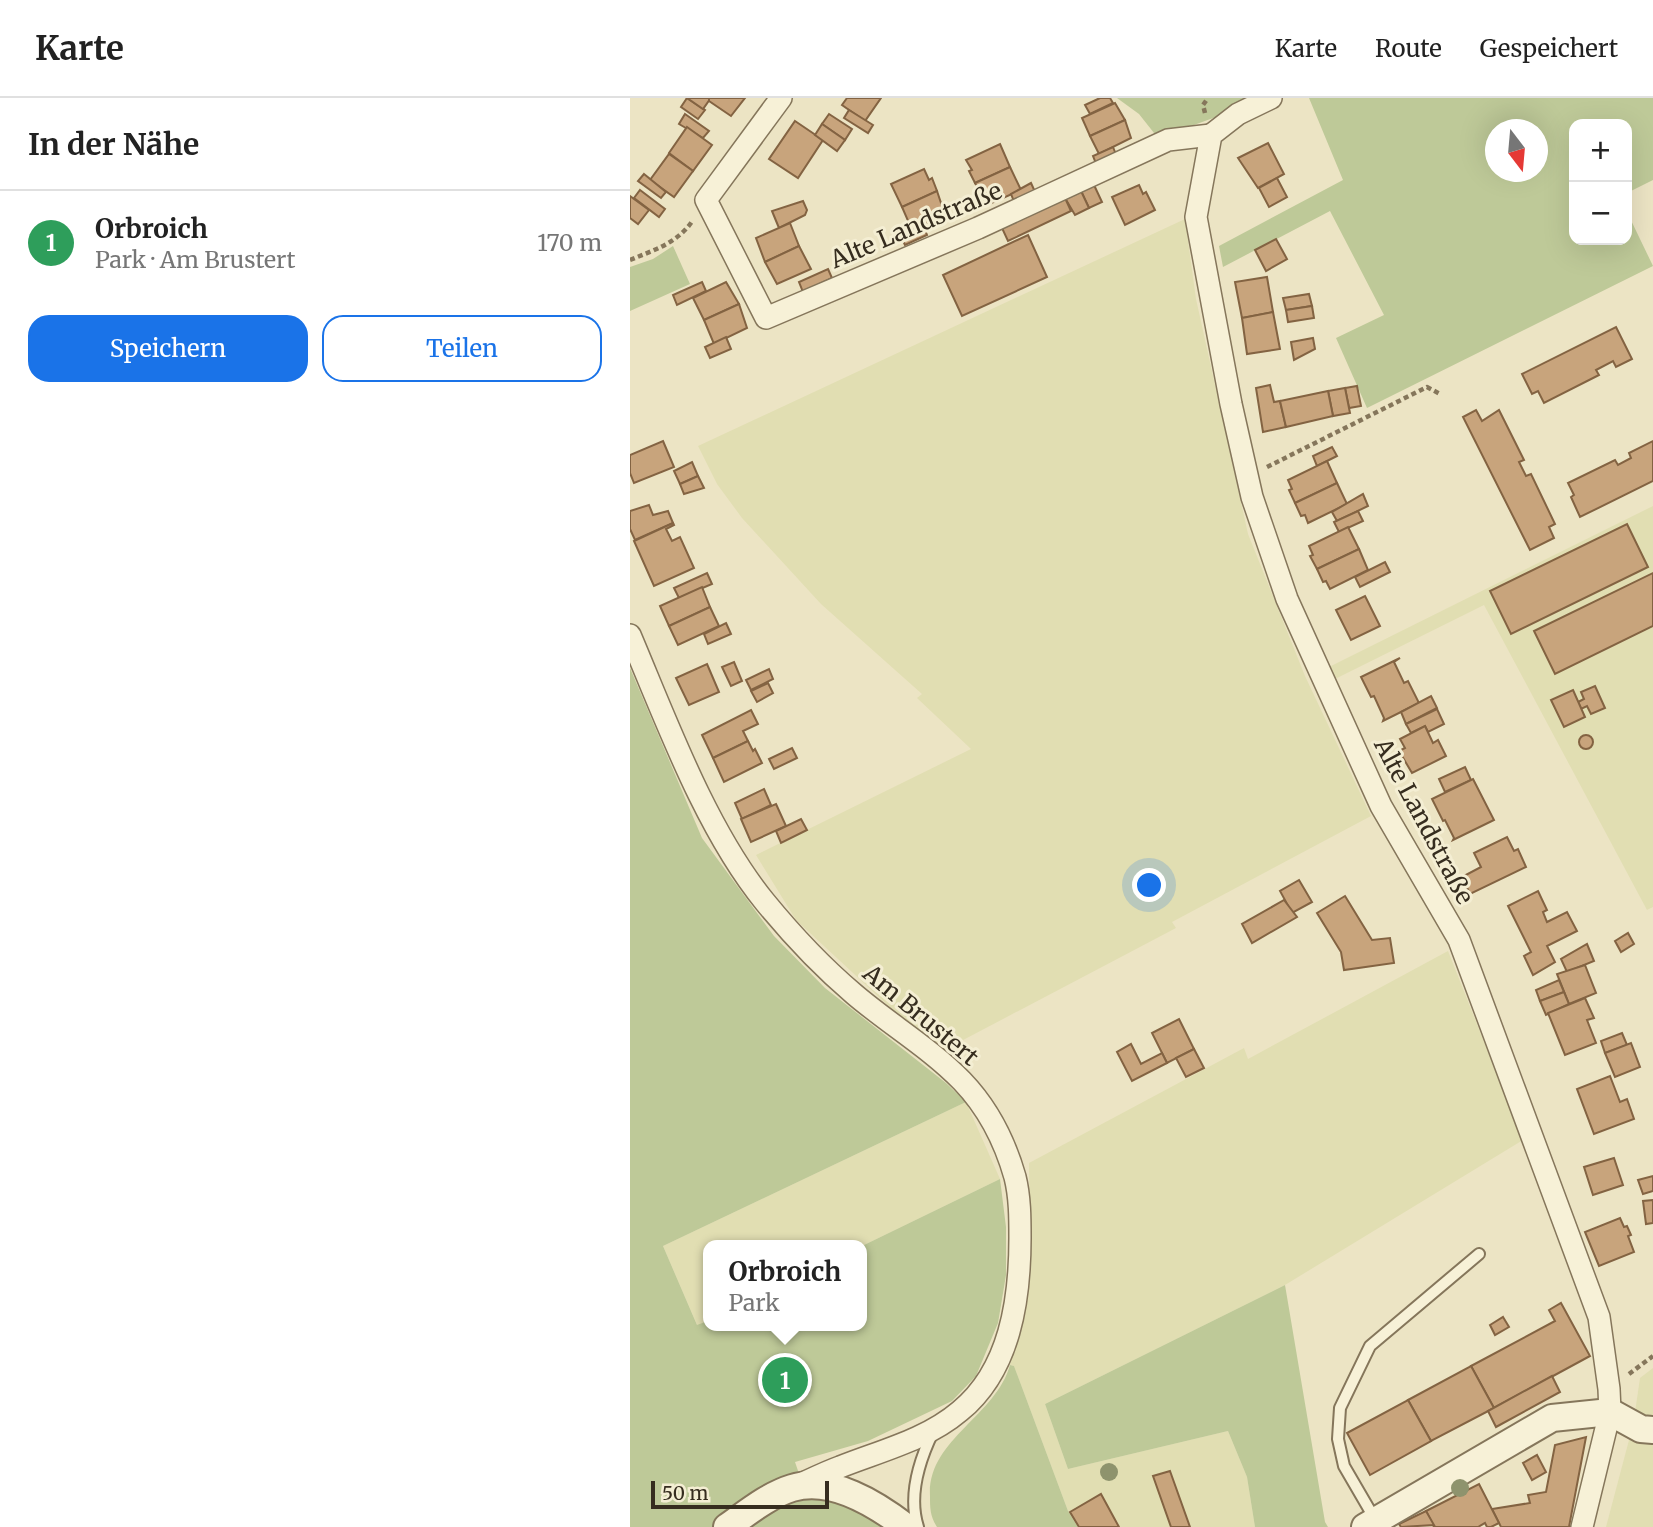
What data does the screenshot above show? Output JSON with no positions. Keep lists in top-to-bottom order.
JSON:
{
  "streets": {
    "street": ["Alte Landstraße", "Am Brustert"]
  },
  "scale_bar": "50 m",
  "north": "bottom",
  "page": {
    "header": "Karte",
    "nav": ["Karte", "Route", "Gespeichert"],
    "heading": "In der Nähe",
    "map_buttons": ["+", "−"],
    "list": [
      {
        "mark": "1",
        "name": "Orbroich",
        "note": "Park · Am Brustert",
        "value": "170 m"
      }
    ],
    "buttons": ["Speichern", "Teilen"],
    "popup": ["Orbroich", "Park"],
    "pins": "1",
    "scale": "50 m"
  }
}
